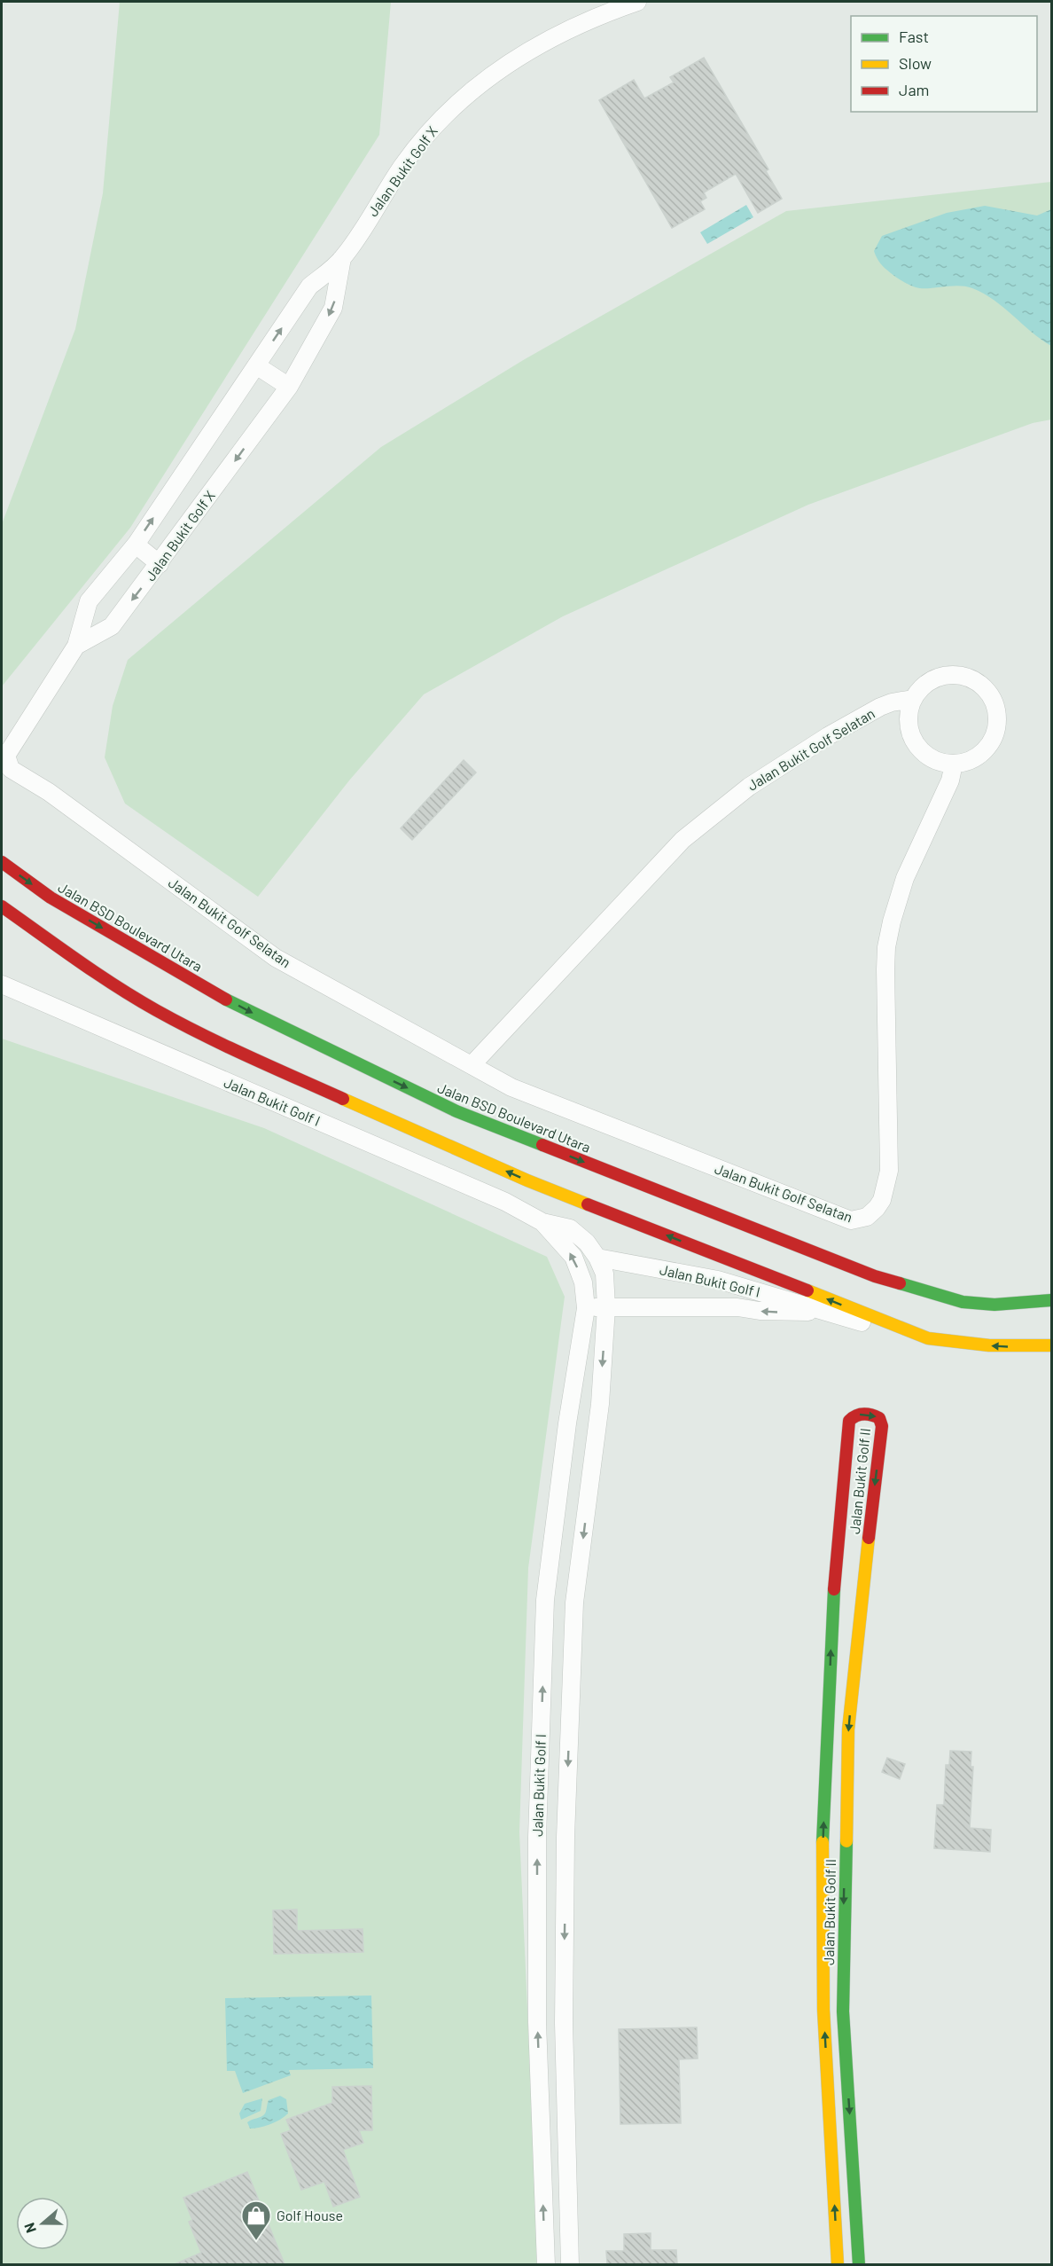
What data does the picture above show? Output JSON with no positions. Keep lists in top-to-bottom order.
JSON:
{
  "streets": {
    "main road": ["Jalan BSD Boulevard Utara", "Jalan Bukit Golf II"],
    "street": ["Jalan Bukit Golf X", "Jalan Bukit Golf Selatan", "Jalan Bukit Golf I"]
  },
  "crossings": [
    ["Jalan Bukit Golf X", "Jalan Bukit Golf Selatan"]
  ],
  "places": {
    "shop": ["Golf House"]
  },
  "legend": ["Fast", "Slow", "Jam"],
  "north": "left"
}
